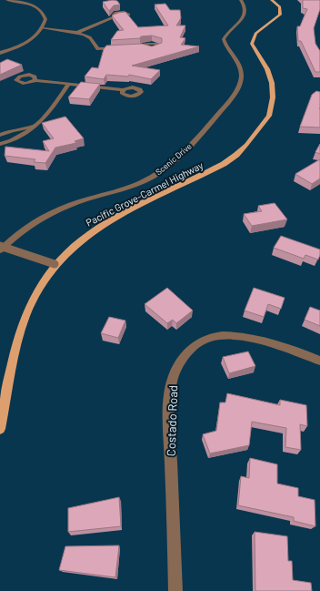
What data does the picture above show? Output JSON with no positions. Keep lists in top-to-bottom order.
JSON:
{
  "streets": {
    "main road": ["Pacific Grove-Carmel Highway"],
    "street": ["Scenic Drive", "Costado Road"]
  }
}
